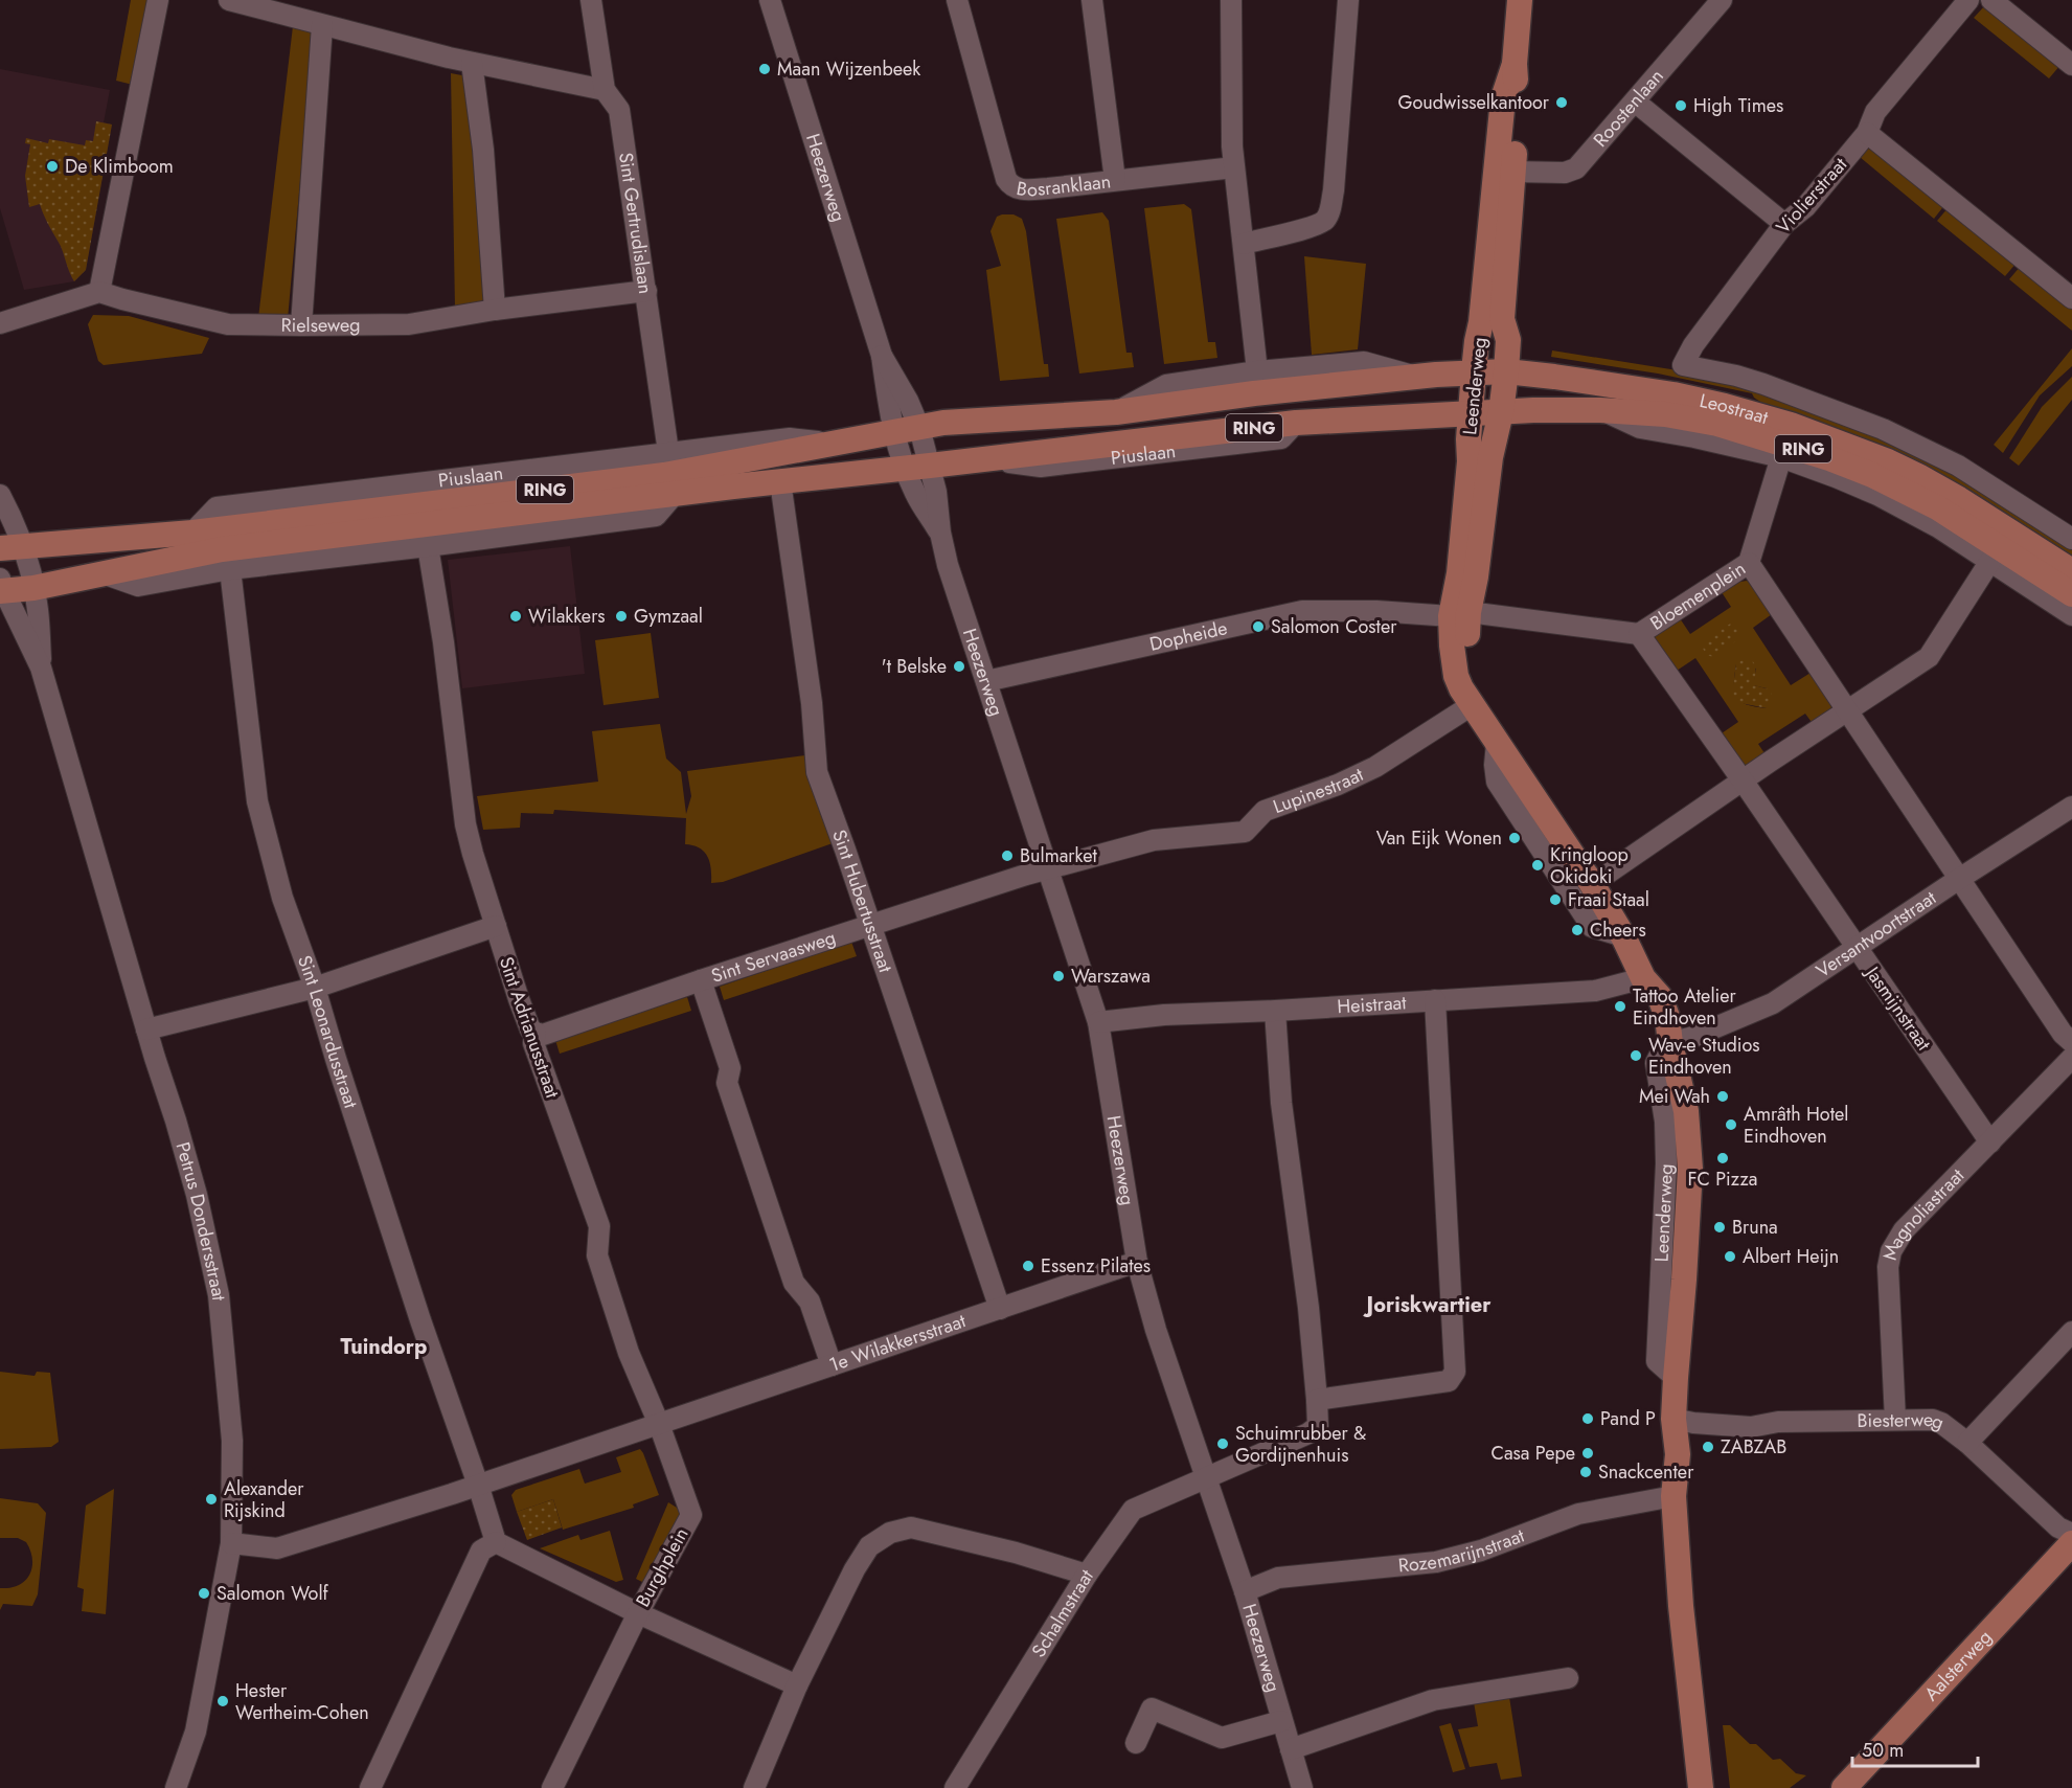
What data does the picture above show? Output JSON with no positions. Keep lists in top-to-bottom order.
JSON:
{
  "streets": {
    "main road": [
      "Leenderweg",
      "Leostraat",
      "RING",
      "Piuslaan",
      "Aalsterweg"
    ],
    "street": [
      "Roostenlaan",
      "Heezerweg",
      "Bosranklaan",
      "Violierstraat",
      "Sint Gertrudislaan",
      "Rielseweg",
      "Bloemenplein",
      "Dopheide",
      "Lupinestraat",
      "Sint Hubertusstraat",
      "Versantvoortstraat",
      "Sint Servaasweg",
      "Heistraat",
      "Jasmijnstraat",
      "Sint Adrianusstraat",
      "Sint Leonardusstraat",
      "Magnoliastraat",
      "Petrus Dondersstraat",
      "1e Wilakkersstraat",
      "Biesterweg",
      "Rozemarijnstraat",
      "Burghplein",
      "Schalmstraat"
    ]
  },
  "crossings": [
    ["Roostenlaan", "Leenderweg"],
    ["Heezerweg", "Piuslaan"],
    ["Heezerweg", "Dopheide"],
    ["Heezerweg", "Lupinestraat"],
    ["Heezerweg", "Sint Servaasweg"],
    ["Heezerweg", "Heistraat"],
    ["Heezerweg", "1e Wilakkersstraat"],
    ["Heezerweg", "Rozemarijnstraat"],
    ["Heezerweg", "Schalmstraat"],
    ["Violierstraat", "Leostraat"],
    ["Sint Gertrudislaan", "Rielseweg"],
    ["Sint Gertrudislaan", "Piuslaan"],
    ["Leenderweg", "Leostraat"],
    ["Leenderweg", "Piuslaan"],
    ["Leenderweg", "Dopheide"],
    ["Leenderweg", "Lupinestraat"],
    ["Leenderweg", "Versantvoortstraat"],
    ["Leenderweg", "Heistraat"],
    ["Leenderweg", "Biesterweg"],
    ["Leenderweg", "Rozemarijnstraat"],
    ["Leostraat", "Piuslaan"],
    ["Piuslaan", "Sint Hubertusstraat"],
    ["Piuslaan", "Petrus Dondersstraat"],
    ["Bloemenplein", "Dopheide"],
    ["Bloemenplein", "Versantvoortstraat"],
    ["Bloemenplein", "Jasmijnstraat"],
    ["Lupinestraat", "Sint Servaasweg"],
    ["Sint Hubertusstraat", "Sint Servaasweg"],
    ["Sint Hubertusstraat", "1e Wilakkersstraat"],
    ["Versantvoortstraat", "Jasmijnstraat"],
    ["Sint Servaasweg", "Sint Adrianusstraat"],
    ["Jasmijnstraat", "Magnoliastraat"],
    ["Sint Adrianusstraat", "1e Wilakkersstraat"],
    ["Sint Adrianusstraat", "Burghplein"],
    ["Magnoliastraat", "Biesterweg"],
    ["1e Wilakkersstraat", "Burghplein"]
  ],
  "districts": ["Joriskwartier", "Tuindorp"],
  "places": [
    "Maan Wijzenbeek",
    "Goudwisselkantoor",
    "High Times",
    "De Klimboom",
    "Wilakkers",
    "Gymzaal",
    "Salomon Coster",
    "'t Belske",
    "Van Eijk Wonen",
    "Bulmarket",
    "Kringloop Okidoki",
    "Fraai Staal",
    "Cheers",
    "Warszawa",
    "Tattoo Atelier Eindhoven",
    "Wav-e Studios Eindhoven",
    "Mei Wah",
    "Amrâth Hotel Eindhoven",
    "FC Pizza",
    "Bruna",
    "Albert Heijn",
    "Essenz Pilates",
    "Pand P",
    "Schuimrubber & Gordijnenhuis",
    "ZABZAB",
    "Casa Pepe",
    "Snackcenter",
    "Alexander Rijskind",
    "Salomon Wolf",
    "Hester Wertheim-Cohen"
  ],
  "scale_bar": "50 m"
}
